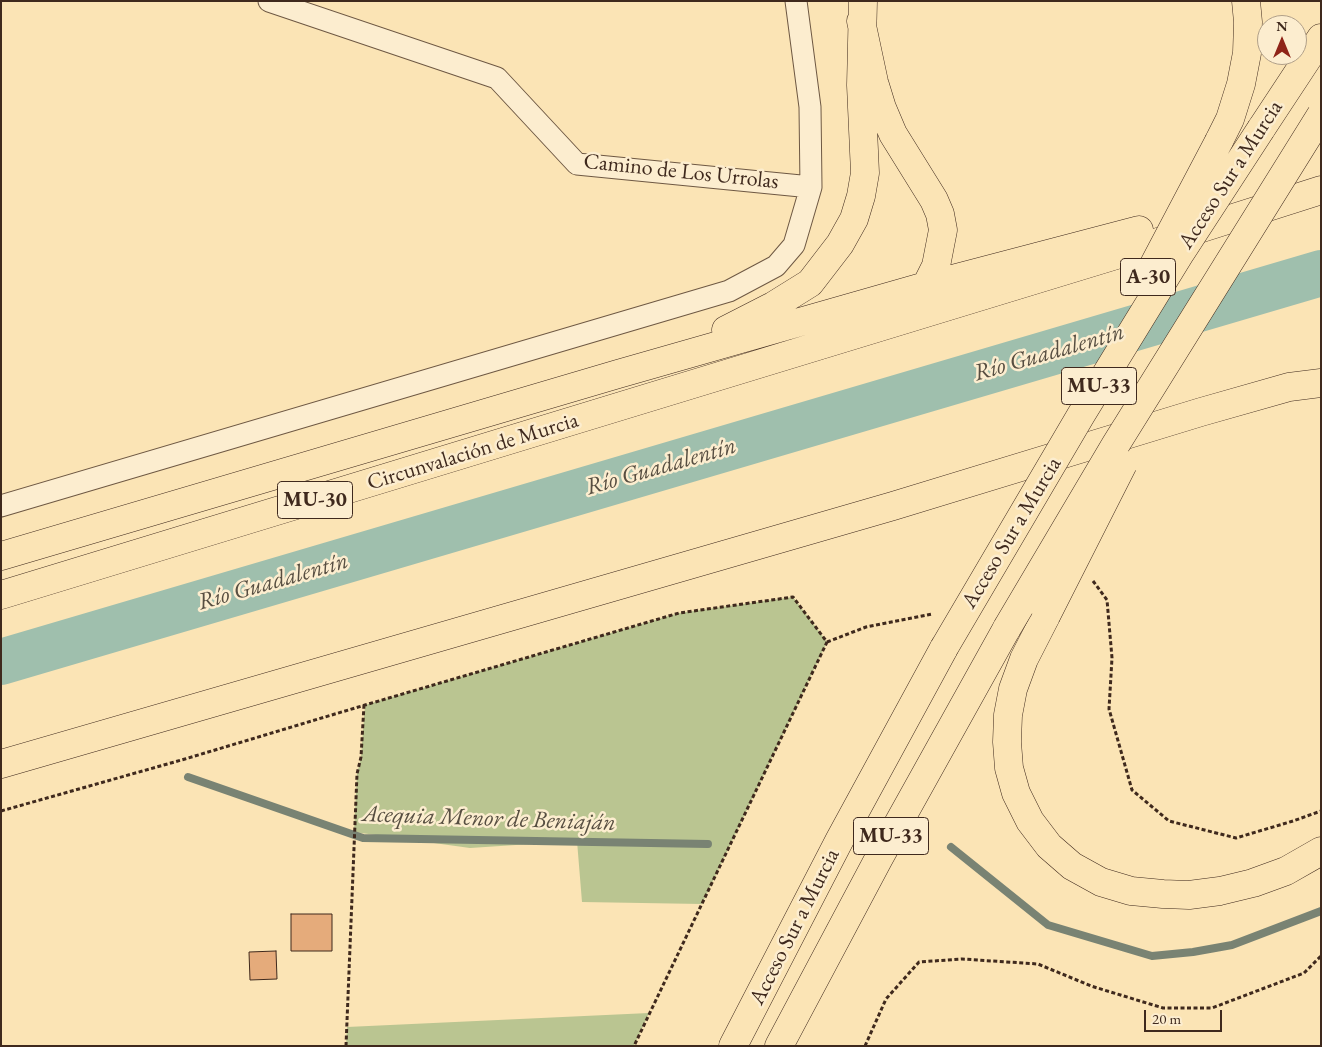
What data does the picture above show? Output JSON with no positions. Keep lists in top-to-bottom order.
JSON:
{
  "streets": {
    "highway": [
      "Acceso Sur a Murcia",
      "A-30",
      "MU-33",
      "Circunvalación de Murcia",
      "MU-30"
    ],
    "street": ["Camino de Los Urrolas"]
  },
  "crossings": [
    ["Acceso Sur a Murcia", "A-30"]
  ],
  "water": ["Río Guadalentín", "Acequia Menor de Beniaján"],
  "scale_bar": "20 m",
  "north": "top"
}
